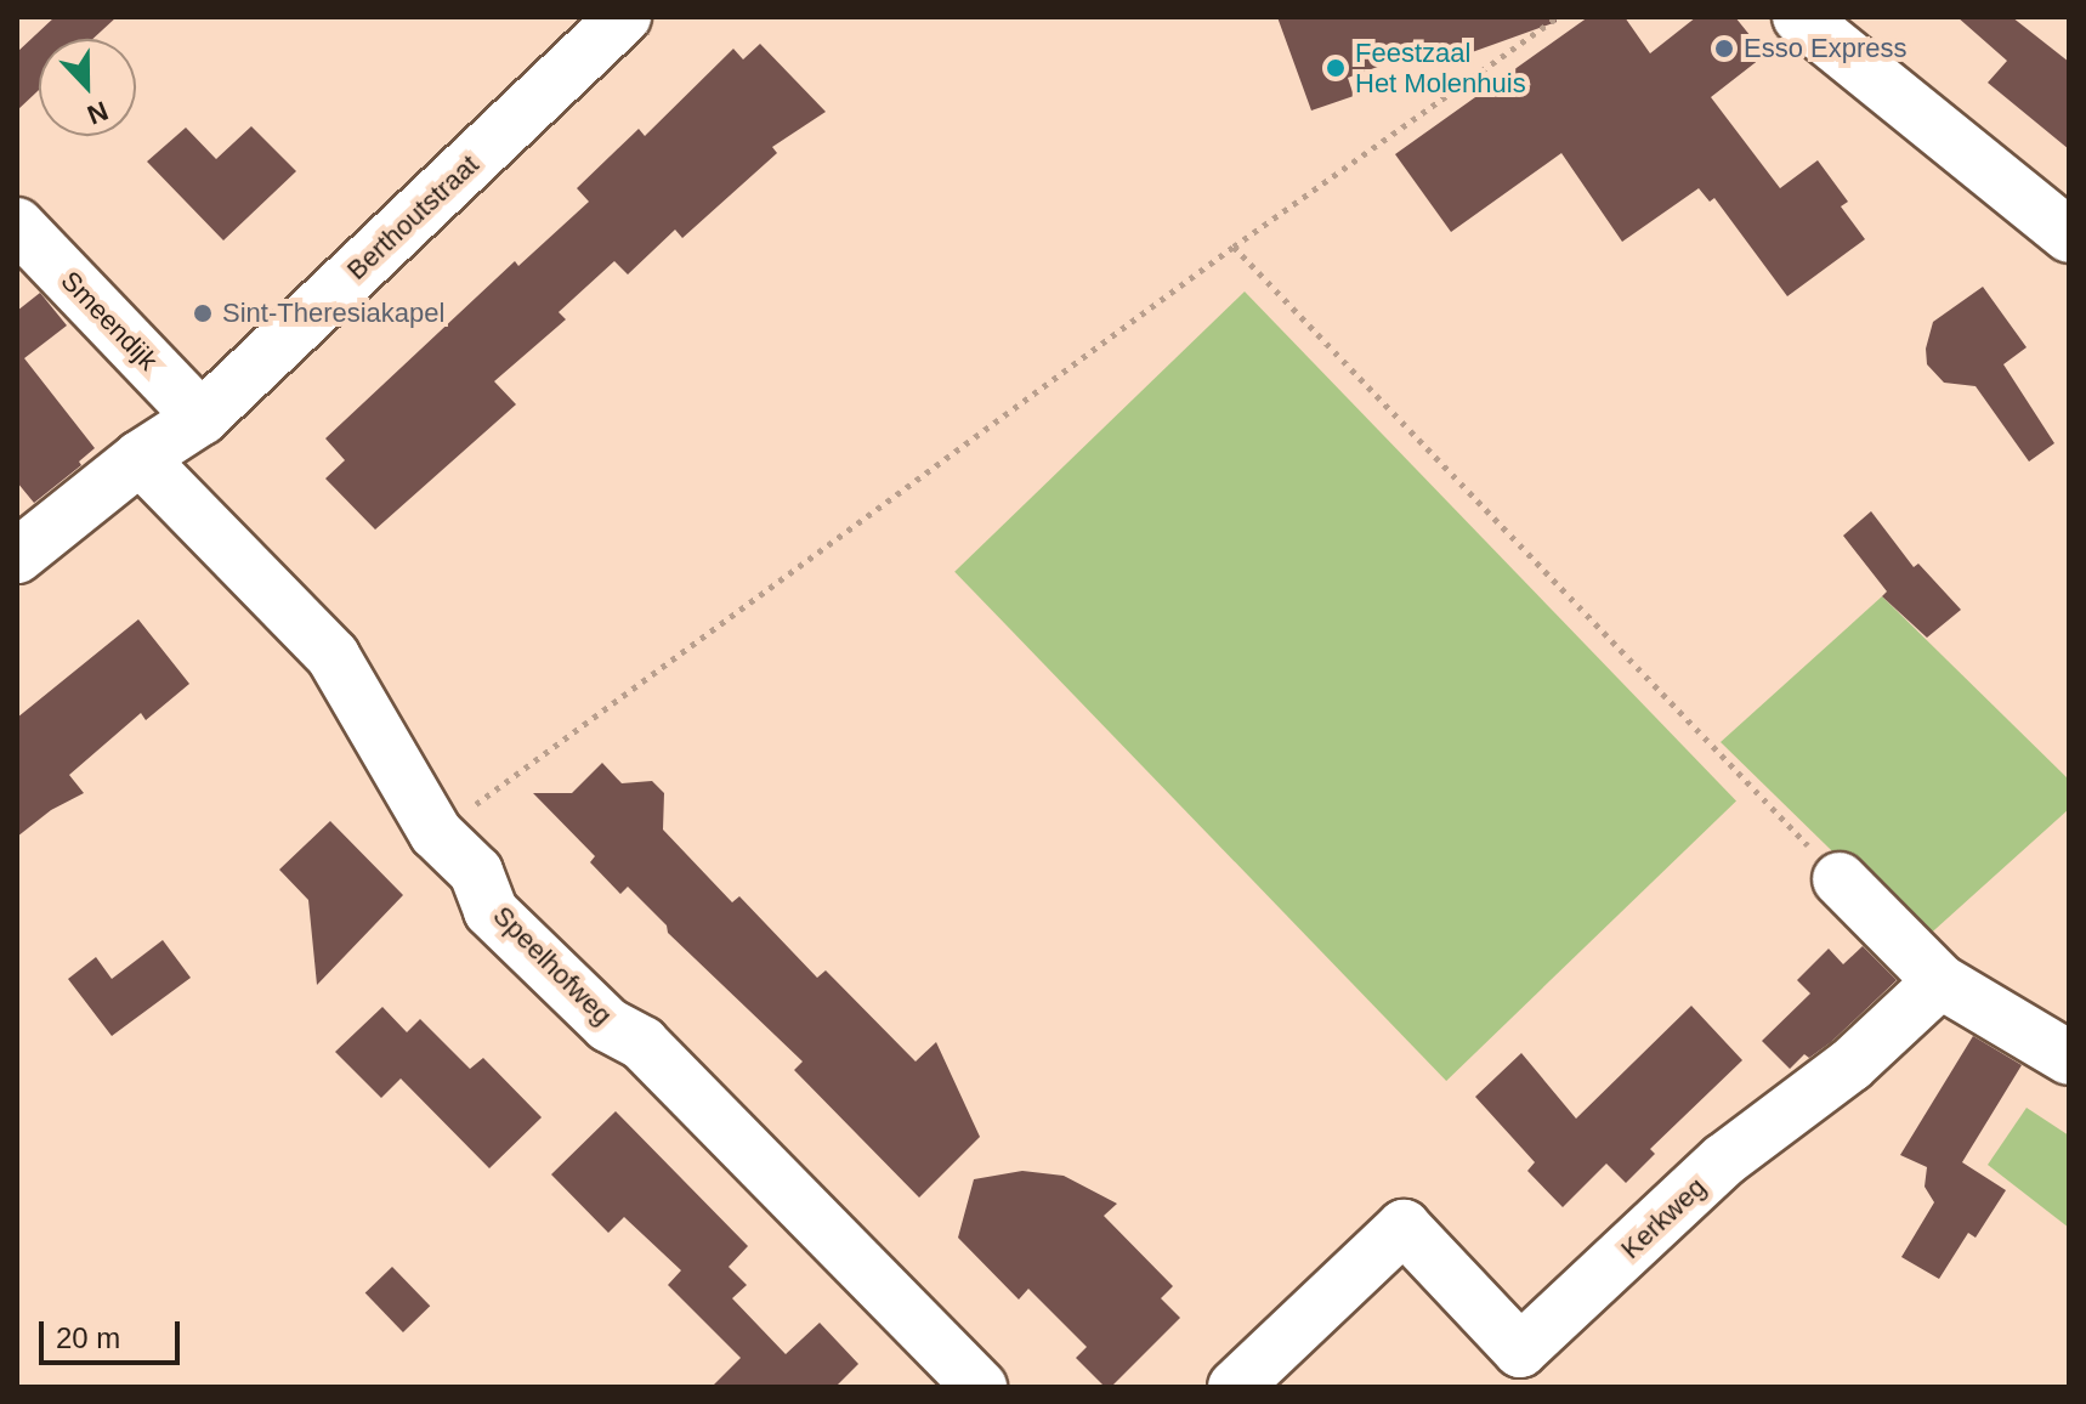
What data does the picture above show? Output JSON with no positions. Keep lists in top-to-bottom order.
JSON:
{
  "streets": {
    "street": [
      "Berthoutstraat",
      "Smeendijk",
      "Speelhofweg",
      "Kerkweg"
    ]
  },
  "crossings": [
    ["Berthoutstraat", "Smeendijk"],
    ["Berthoutstraat", "Speelhofweg"]
  ],
  "places": ["Esso Express", "Feestzaal Het Molenhuis", "Sint-Theresiakapel"],
  "scale_bar": "20 m",
  "north": "bottom"
}
